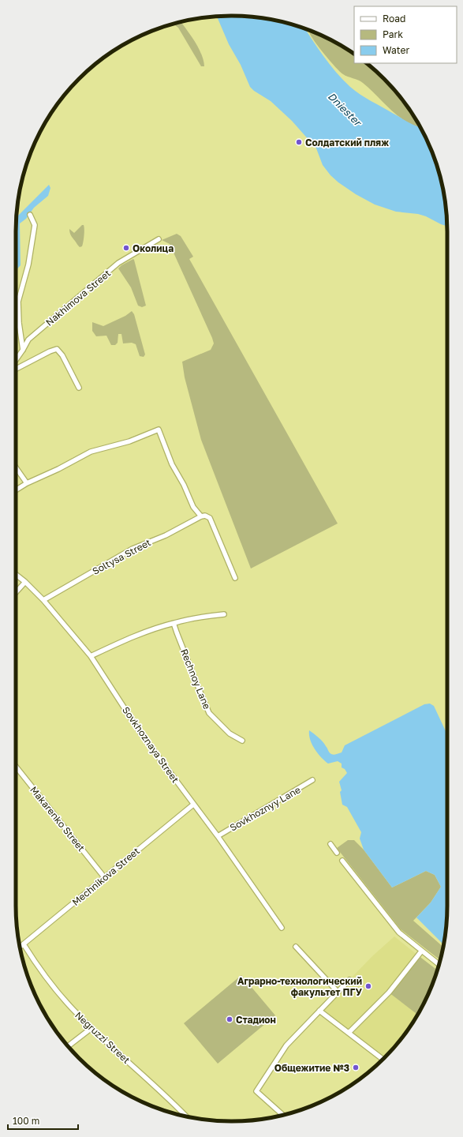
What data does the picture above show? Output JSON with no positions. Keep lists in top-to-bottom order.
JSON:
{
  "streets": {
    "street": [
      "Nakhimova Street",
      "Soltysa Street",
      "Rechnoy Lane",
      "Sovkhoznaya Street",
      "Sovkhoznyy Lane",
      "Makarenko Street",
      "Mechnikova Street",
      "Negruzzi Street"
    ]
  },
  "crossings": [
    ["Soltysa Street", "Sovkhoznaya Street"],
    ["Sovkhoznaya Street", "Sovkhoznyy Lane"],
    ["Sovkhoznaya Street", "Mechnikova Street"],
    ["Makarenko Street", "Mechnikova Street"],
    ["Mechnikova Street", "Negruzzi Street"]
  ],
  "water": ["Dniester"],
  "places": [
    "Солдатский пляж",
    "Околица",
    "Аграрно-технологический факультет ПГУ",
    "Стадион",
    "Общежитие №3"
  ],
  "legend": ["Road", "Park", "Water"],
  "scale_bar": "100 m"
}
